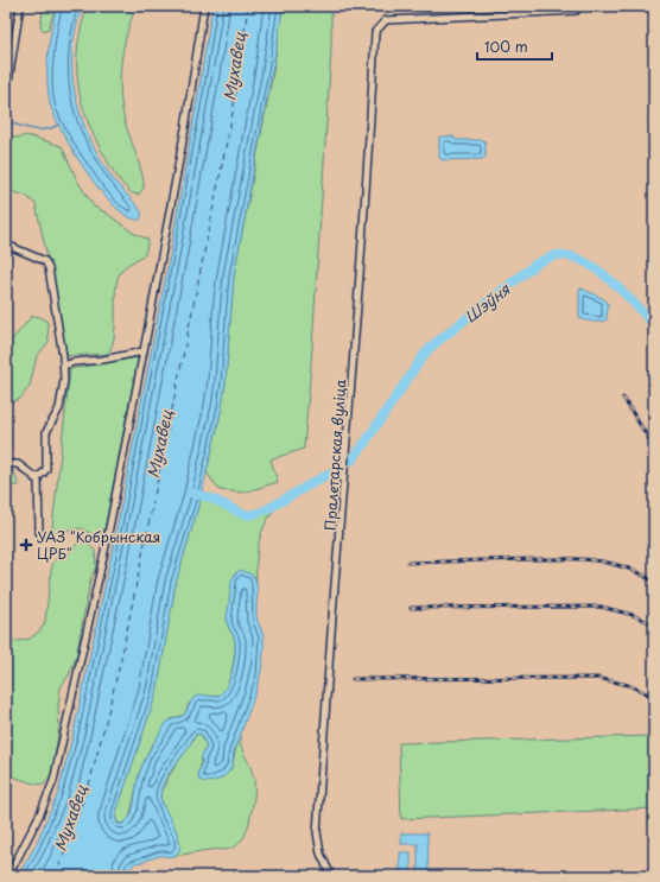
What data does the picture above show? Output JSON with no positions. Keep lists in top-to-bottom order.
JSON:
{
  "streets": {
    "street": ["Пралетарская вуліца"]
  },
  "water": ["Мухавец", "Шэўня"],
  "places": {
    "health": ["УАЗ \"Кобрынская ЦРБ\""]
  },
  "scale_bar": "100 m"
}
